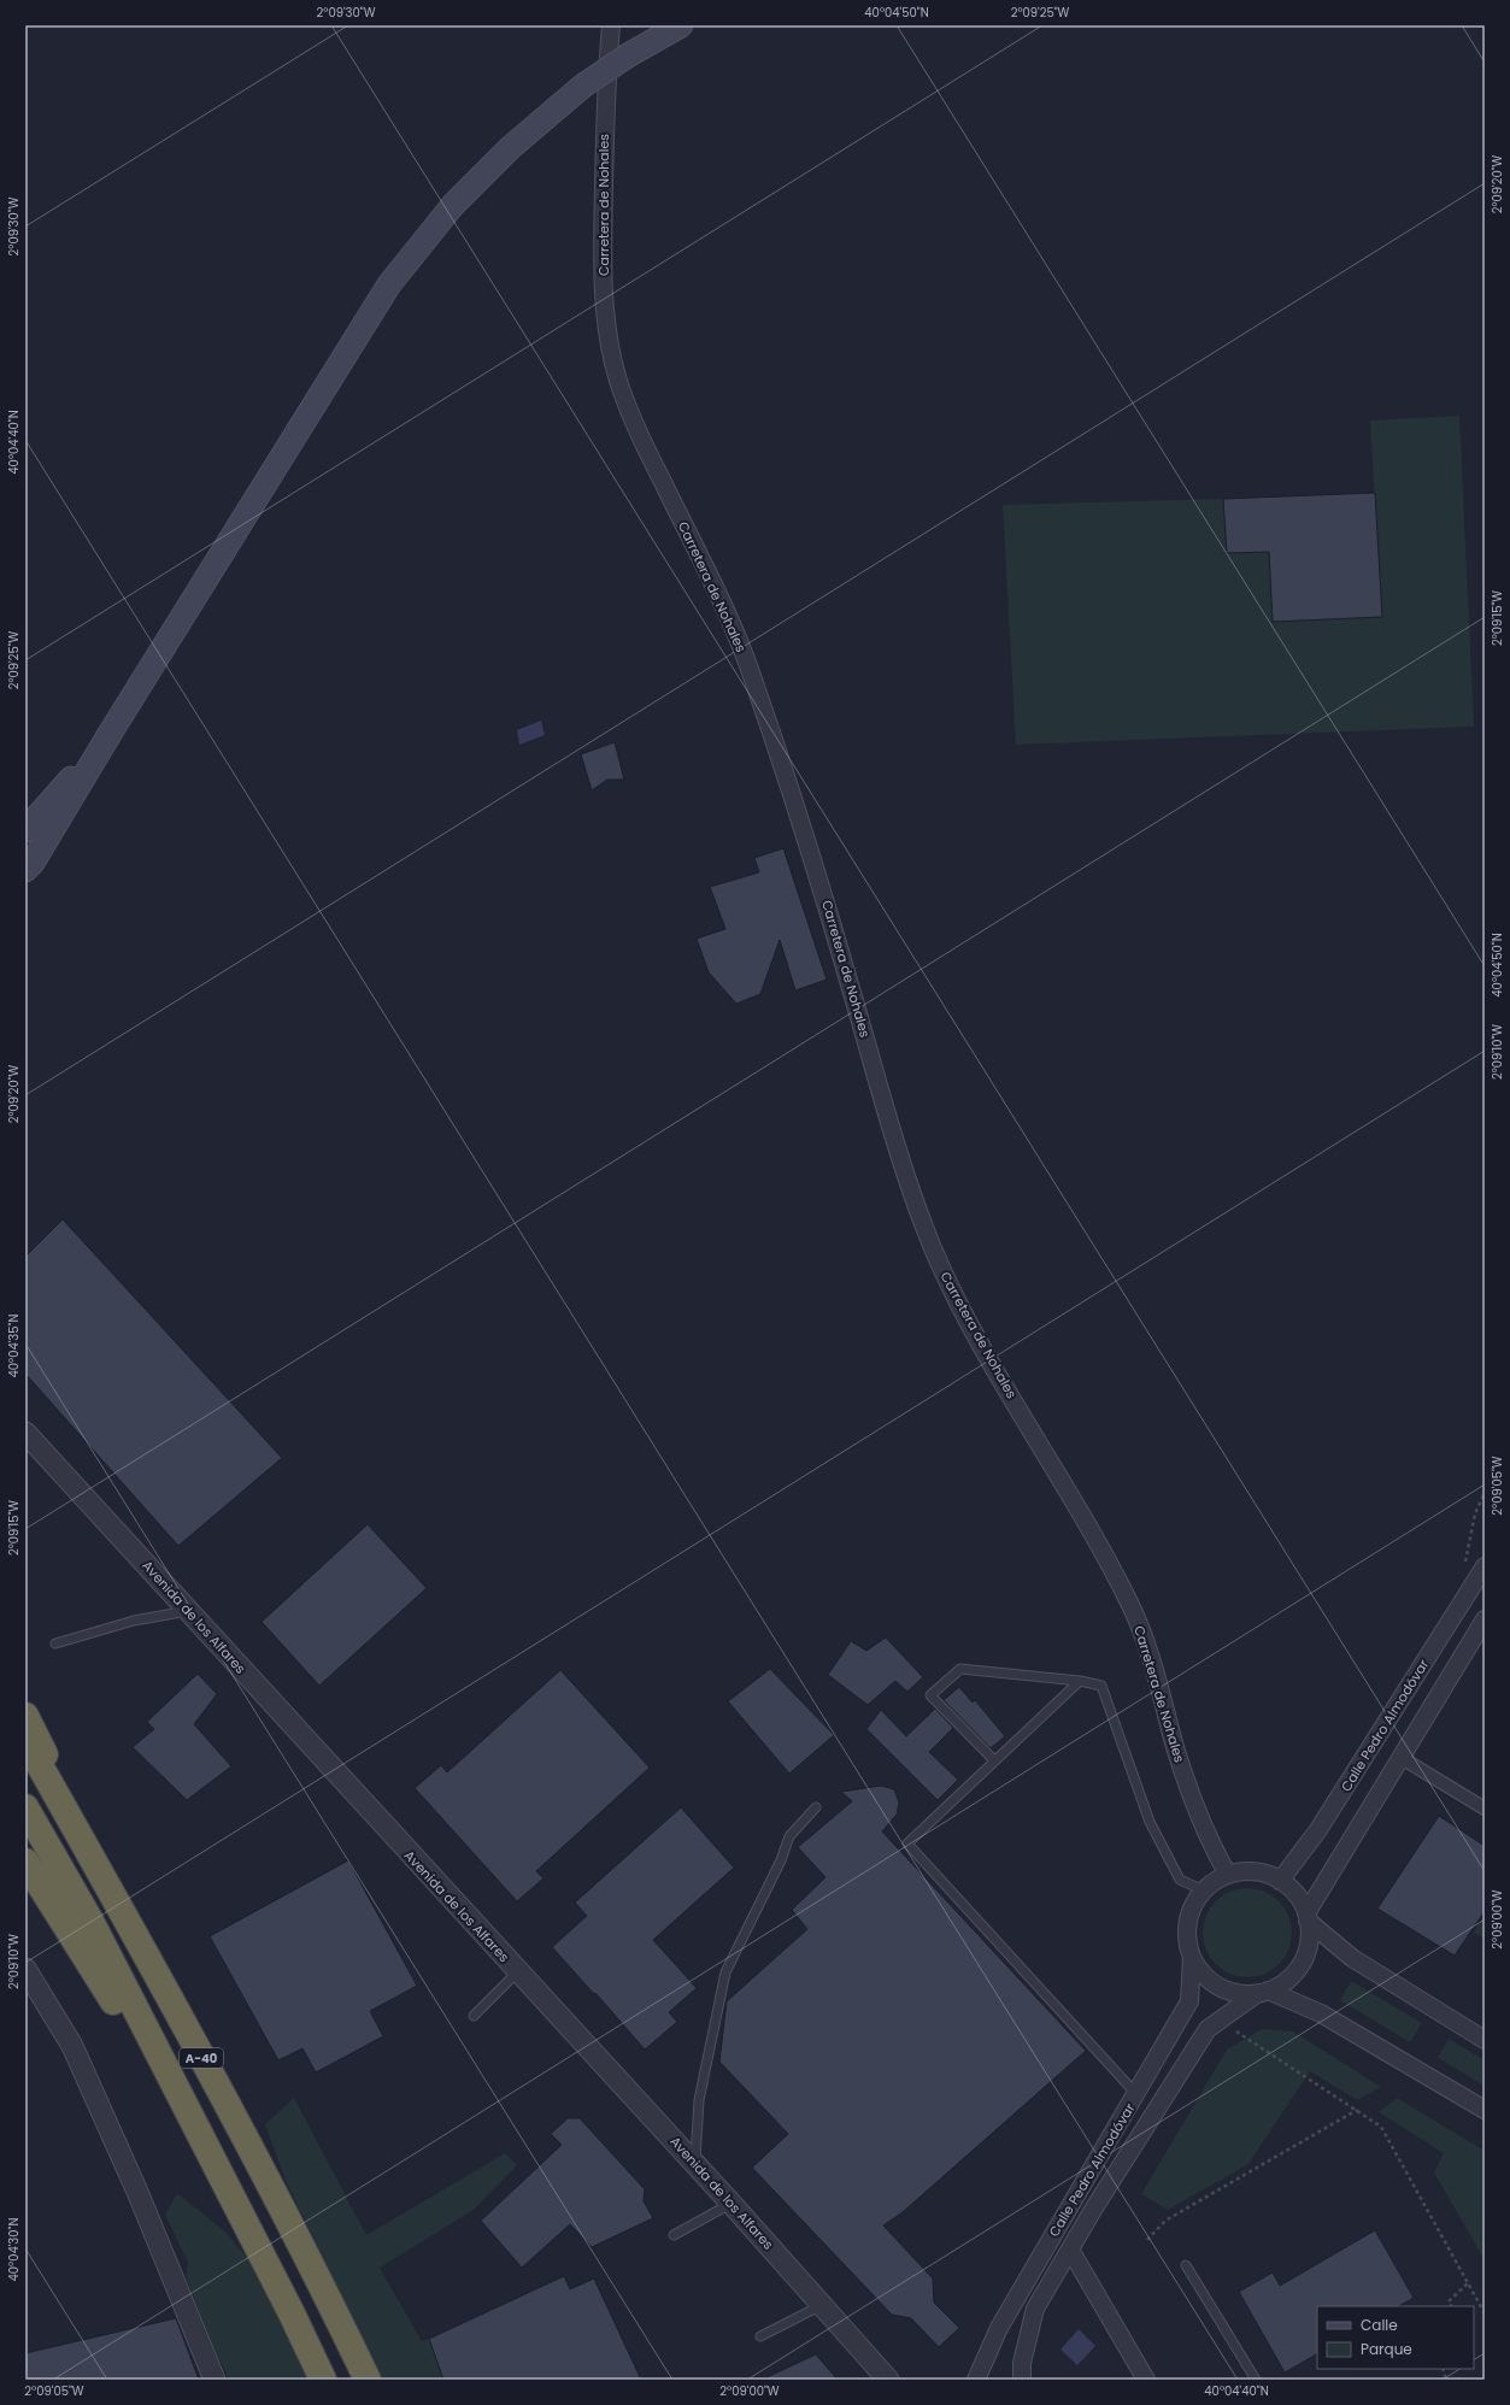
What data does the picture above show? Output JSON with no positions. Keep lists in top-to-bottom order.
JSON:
{
  "streets": {
    "highway": ["A-40"],
    "street": ["Carretera de Nohales", "Avenida de los Alfares", "Calle Pedro Almodóvar"]
  },
  "crossings": [
    ["Carretera de Nohales", "Calle Pedro Almodóvar"]
  ],
  "legend": ["Calle", "Parque"],
  "coordinates": [
    "2°09'30\"W",
    "40°04'50\"N",
    "2°09'25\"W",
    "2°09'20\"W",
    "40°04'40\"N",
    "2°09'15\"W",
    "2°09'10\"W",
    "40°04'35\"N",
    "2°09'05\"W",
    "2°09'00\"W",
    "40°04'30\"N"
  ]
}
